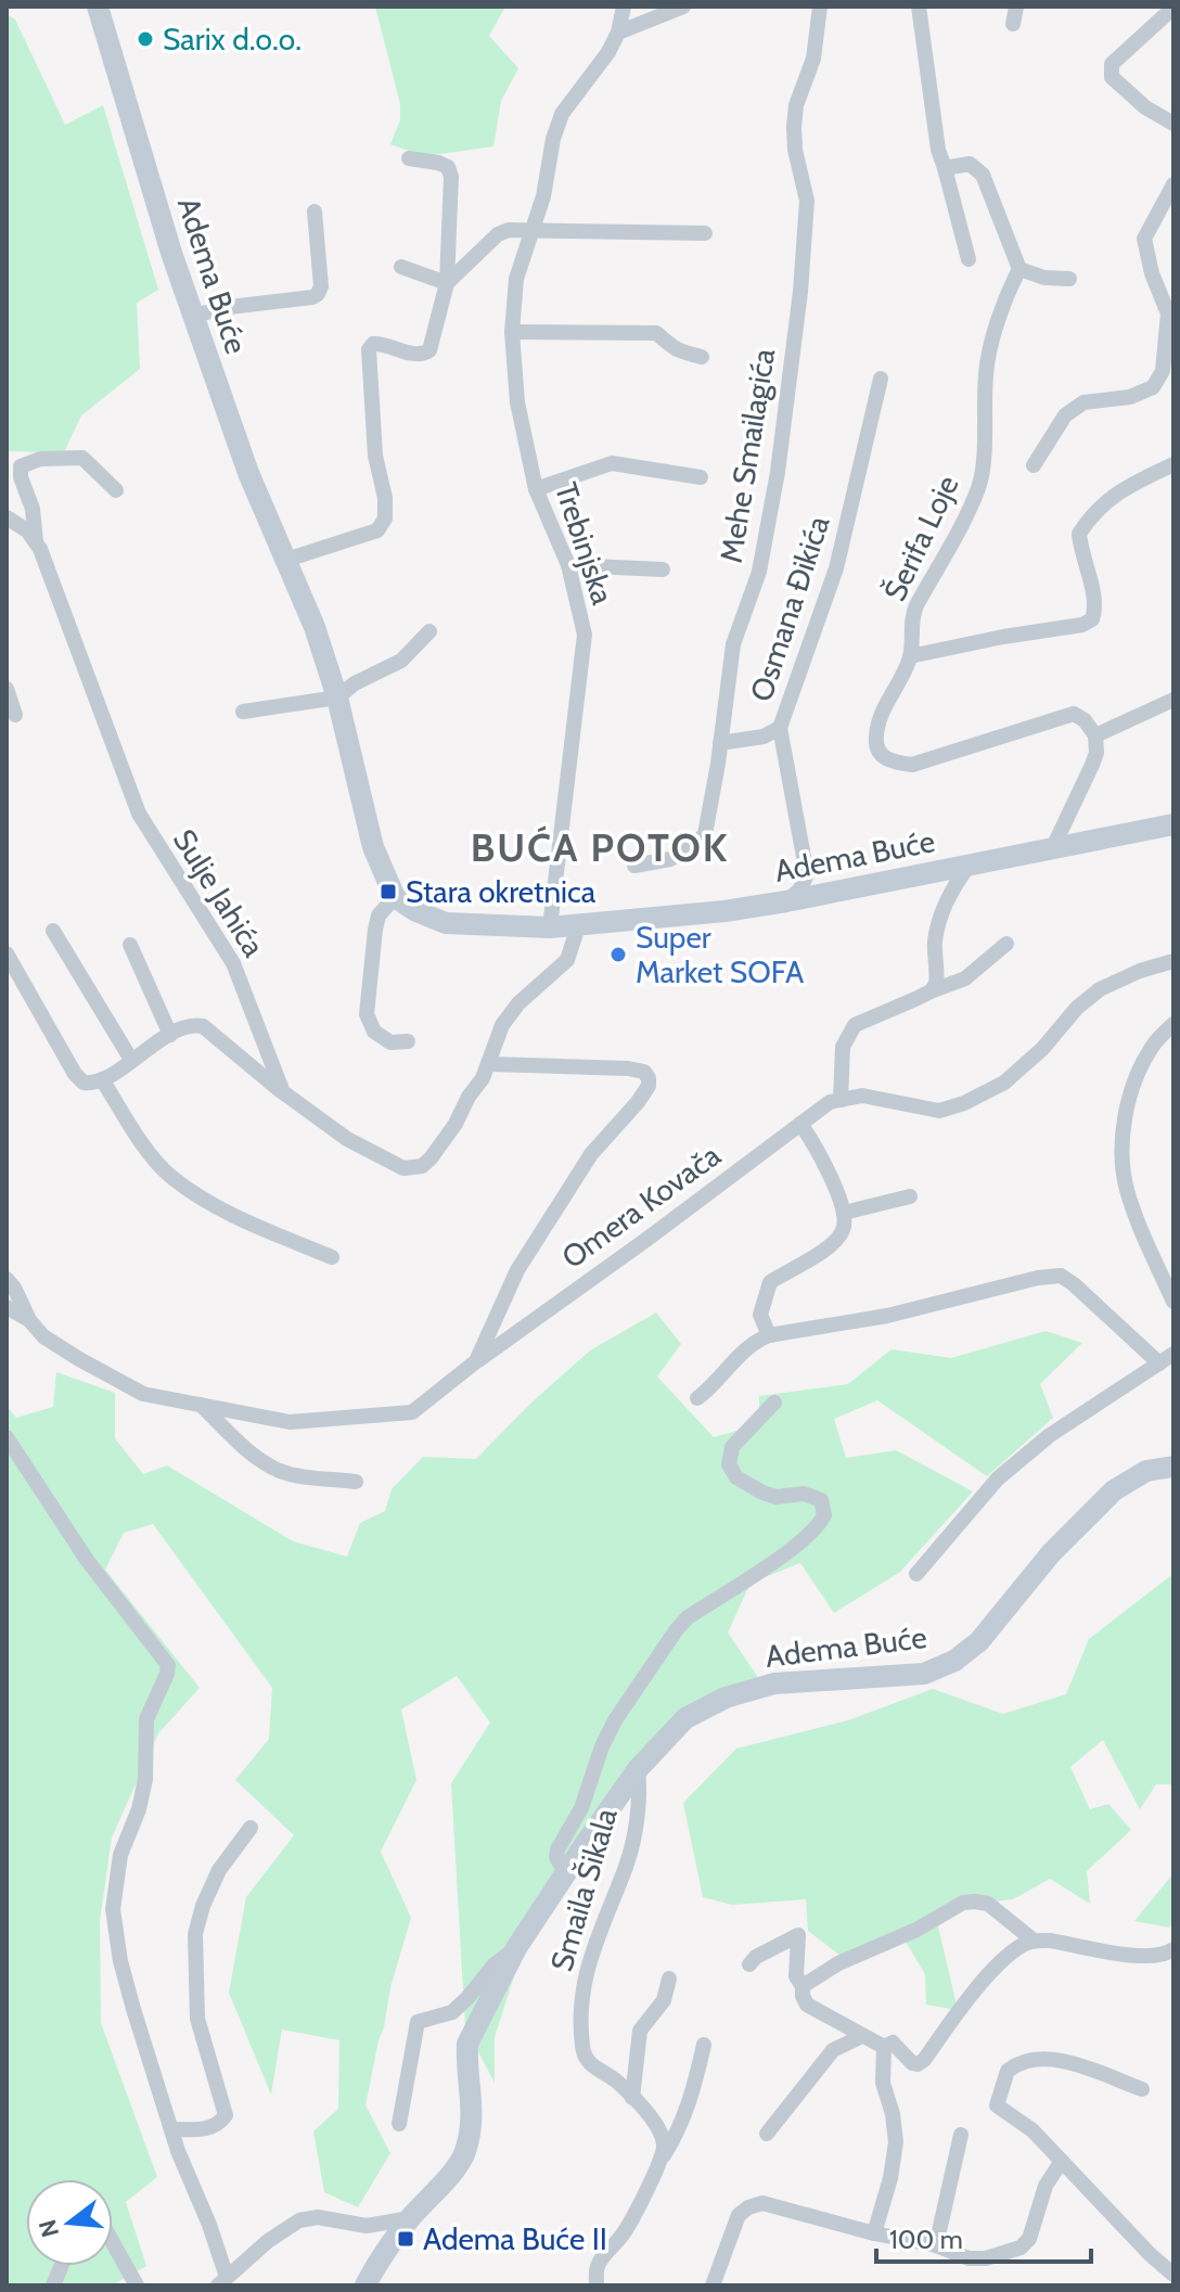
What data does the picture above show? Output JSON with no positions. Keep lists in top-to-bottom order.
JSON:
{
  "streets": {
    "street": [
      "Adema Buće",
      "Mehe Smailagića",
      "Šerifa Loje",
      "Trebinjska",
      "Osmana Đikića",
      "Sulje Jahića",
      "Omera Kovača",
      "Smaila Šikala"
    ]
  },
  "crossings": [
    ["Adema Buće", "Trebinjska"],
    ["Adema Buće", "Osmana Đikića"],
    ["Adema Buće", "Smaila Šikala"]
  ],
  "districts": ["BUĆA POTOK"],
  "places": {
    "other": ["Sarix d.o.o.", "Super Market SOFA"],
    "transit": ["Stara okretnica", "Adema Buće II"]
  },
  "scale_bar": "100 m",
  "north": "left"
}
